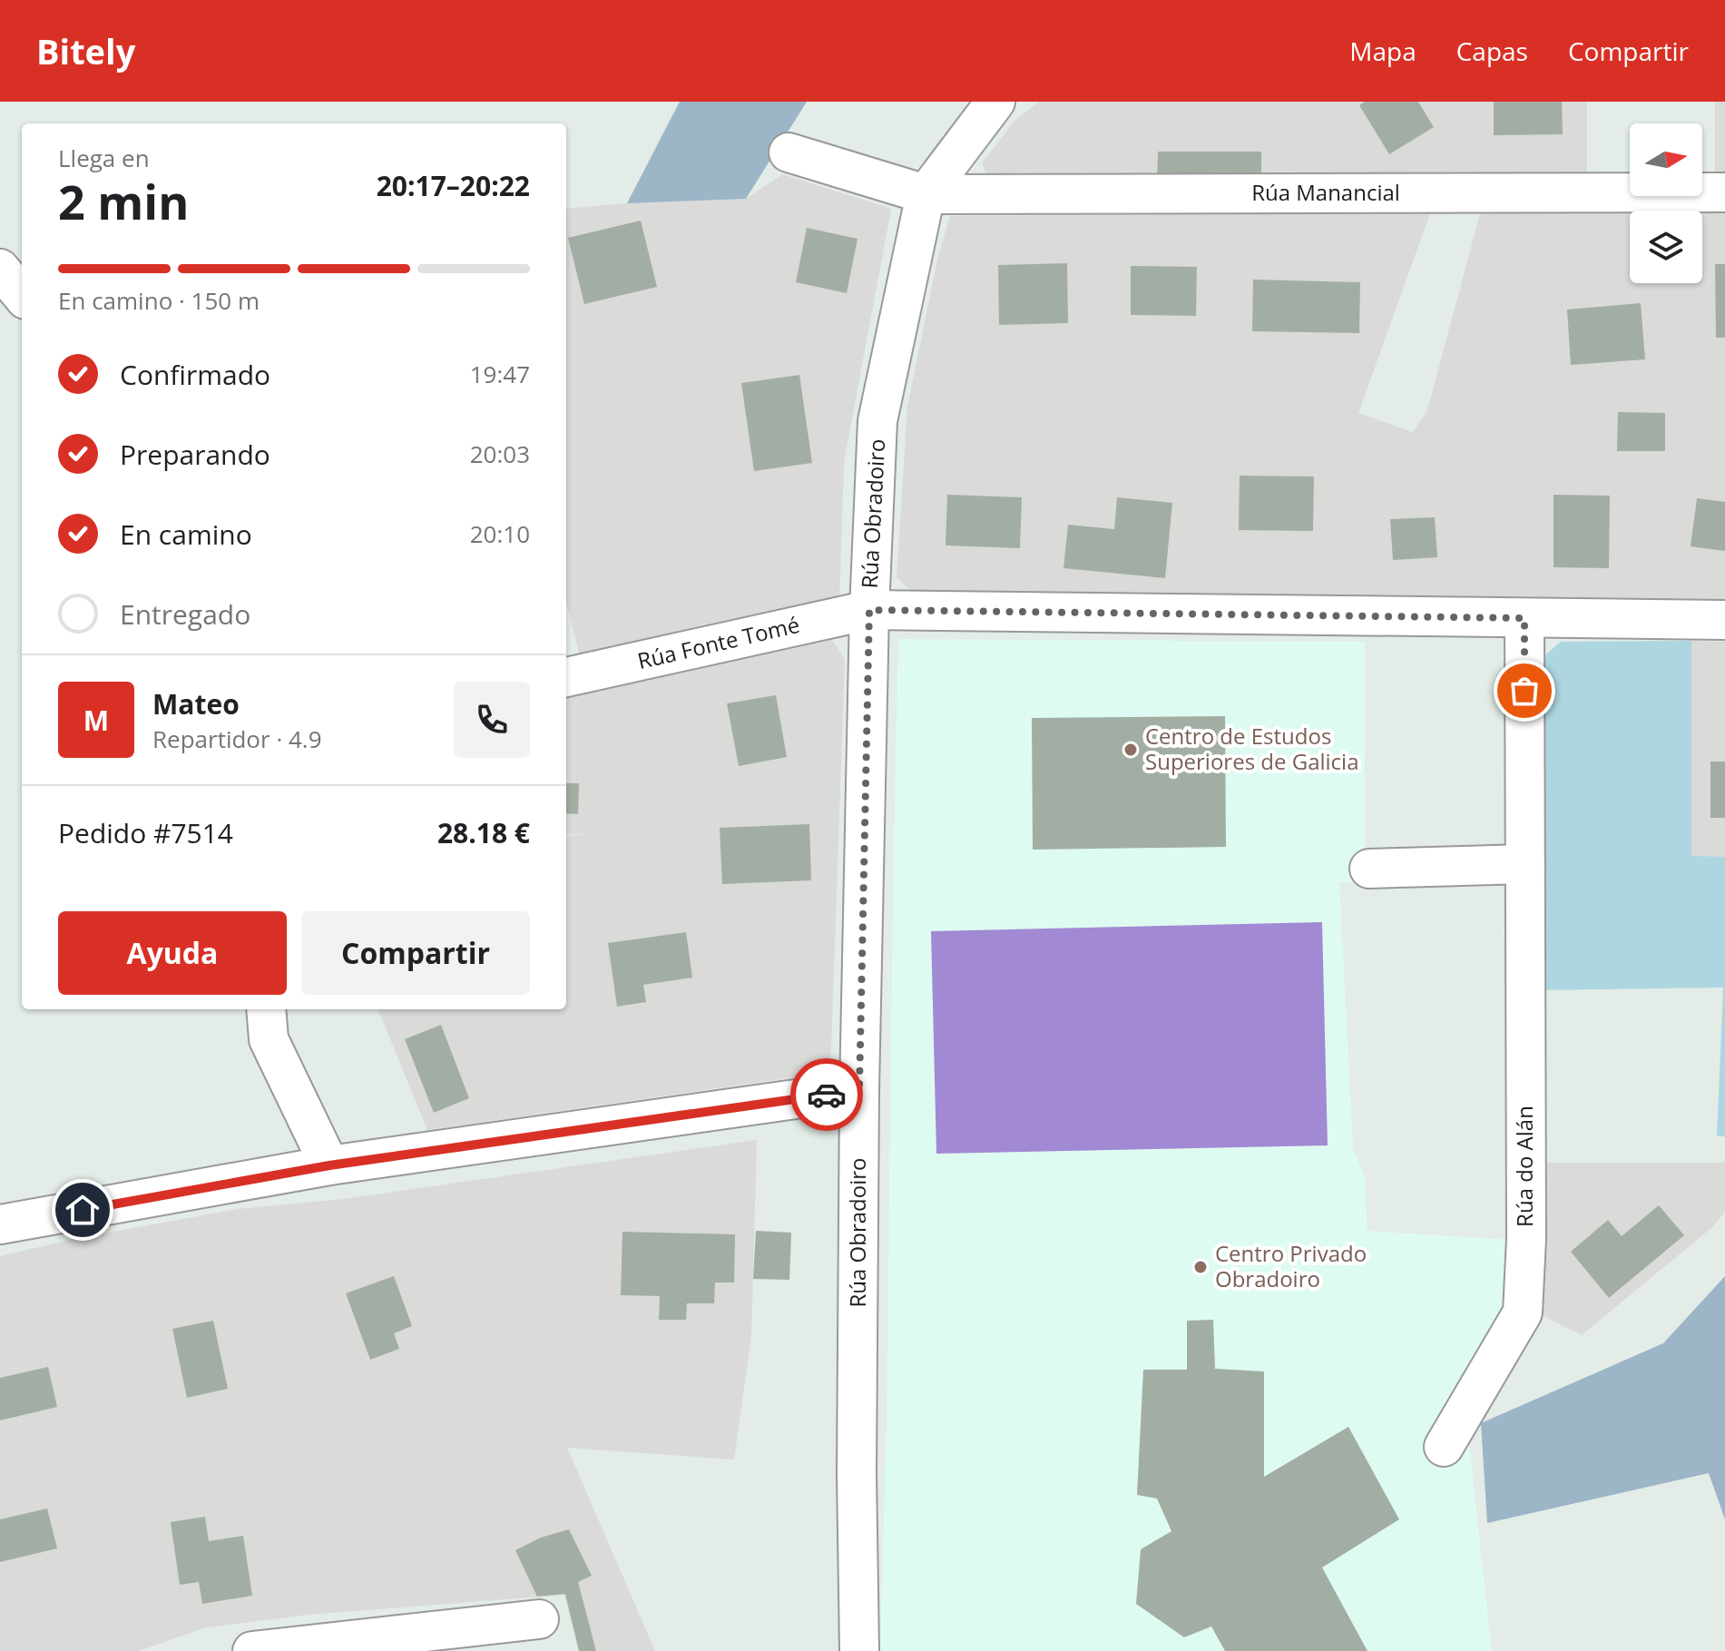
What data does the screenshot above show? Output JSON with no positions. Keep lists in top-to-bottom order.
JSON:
{
  "streets": {
    "street": [
      "Rúa Manancial",
      "Rúa Obradoiro",
      "Rúa Fonte Tomé",
      "Rúa do Alán"
    ]
  },
  "crossings": [
    ["Rúa Manancial", "Rúa Obradoiro"],
    ["Rúa Obradoiro", "Rúa Fonte Tomé"],
    ["Rúa Fonte Tomé", "Rúa do Alán"]
  ],
  "places": ["Centro de Estudos Superiores de Galicia", "Centro Privado Obradoiro"],
  "north": "right",
  "page": {
    "header": "Bitely",
    "nav": ["Mapa", "Capas", "Compartir"],
    "heading": ["2 min", "Llega en", "20:17–20:22"],
    "panel": [
      "Mateo",
      "Repartidor · 4.9",
      "Pedido #7514",
      "28.18 €"
    ],
    "bar": "En camino · 150 m",
    "list": [
      ["Confirmado", "19:47"],
      ["Preparando", "20:03"],
      ["En camino", "20:10"],
      "Entregado"
    ],
    "round": "M",
    "buttons": ["Ayuda", "Compartir"]
  }
}
